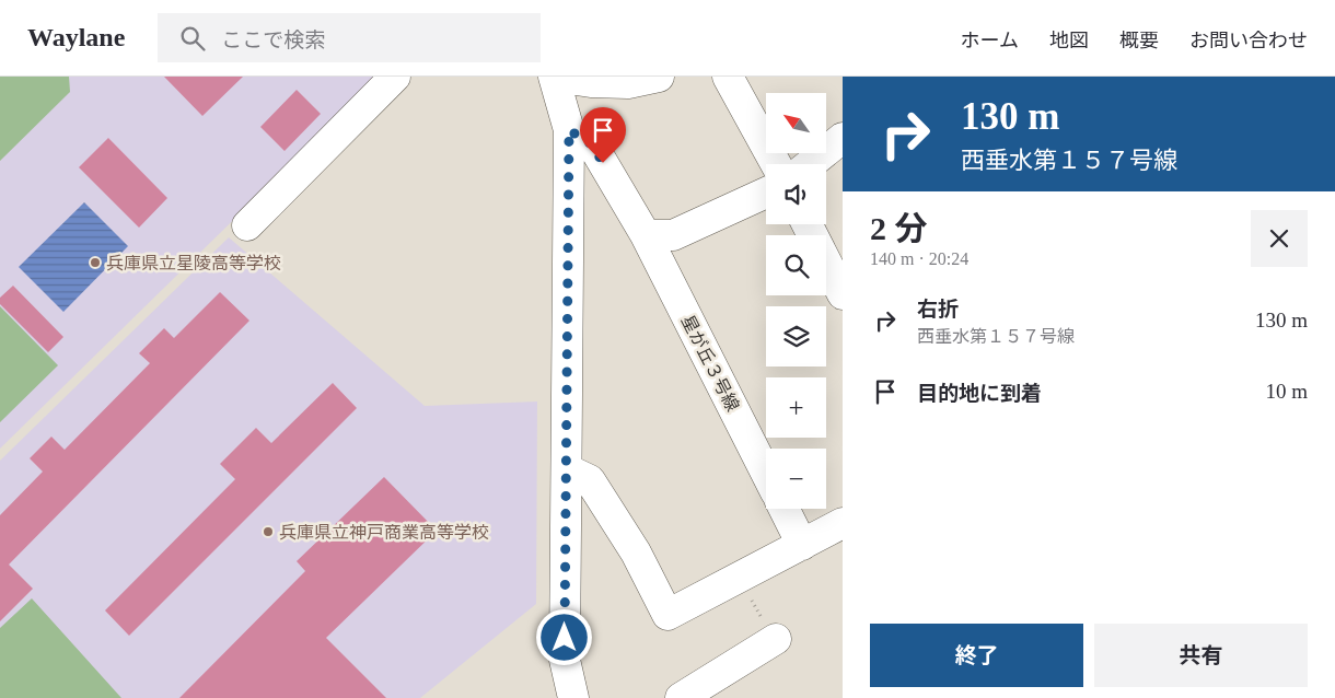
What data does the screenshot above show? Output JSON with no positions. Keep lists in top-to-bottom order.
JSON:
{
  "streets": {
    "street": ["星が丘３号線"]
  },
  "places": ["兵庫県立星陵高等学校", "兵庫県立神戸商業高等学校"],
  "north": "top left",
  "page": {
    "header": "Waylane",
    "search": "ここで検索",
    "nav": [
      "ホーム",
      "地図",
      "概要",
      "お問い合わせ"
    ],
    "turn": ["130 m", "西垂水第１５７号線"],
    "map_buttons": ["+", "−"],
    "heading": ["2 分", "140 m · 20:24"],
    "list": [
      {
        "name": "右折",
        "note": "西垂水第１５７号線",
        "value": "130 m"
      },
      {
        "name": "目的地に到着",
        "value": "10 m"
      }
    ],
    "buttons": ["終了", "共有"]
  }
}
